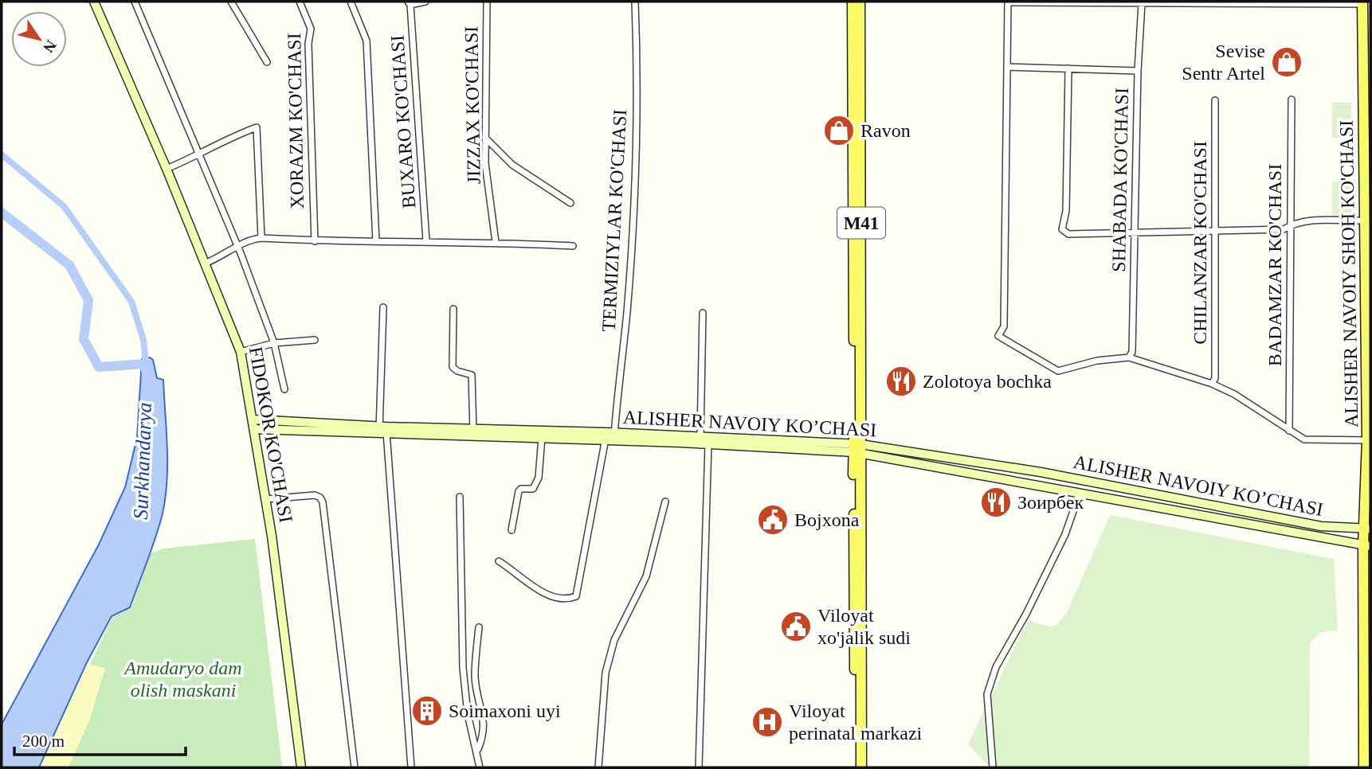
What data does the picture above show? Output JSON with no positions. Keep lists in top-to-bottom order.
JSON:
{
  "streets": {
    "main road": [
      "M41",
      "ALISHER NAVOIY SHOH KO'CHASI",
      "ALISHER NAVOIY KO’CHASI",
      "FIDOKOR KO'CHASI"
    ],
    "street": [
      "JIZZAX KO'CHASI",
      "XORAZM KO'CHASI",
      "BUXARO KO'CHASI",
      "SHABADA KO'CHASI",
      "TERMIZIYLAR KO'CHASI",
      "CHILANZAR KO'CHASI",
      "BADAMZAR KO'CHASI"
    ]
  },
  "crossings": [
    ["TERMIZIYLAR KO'CHASI", "ALISHER NAVOIY KO’CHASI"],
    ["M41", "ALISHER NAVOIY KO’CHASI"],
    ["ALISHER NAVOIY SHOH KO'CHASI", "ALISHER NAVOIY KO’CHASI"],
    ["ALISHER NAVOIY KO’CHASI", "FIDOKOR KO'CHASI"]
  ],
  "water": ["Surkhandarya"],
  "parks": ["Amudaryo dam olish maskani"],
  "places": {
    "shop": ["Sevise Sentr Artel", "Ravon"],
    "restaurant": ["Zolotoya bochka", "Зоирбек"],
    "public building": ["Bojxona", "Viloyat xo'jalik sudi"],
    "building": ["Soimaxoni uyi"],
    "hospital": ["Viloyat perinatal markazi"]
  },
  "scale_bar": "200 m",
  "north": "bottom right"
}
